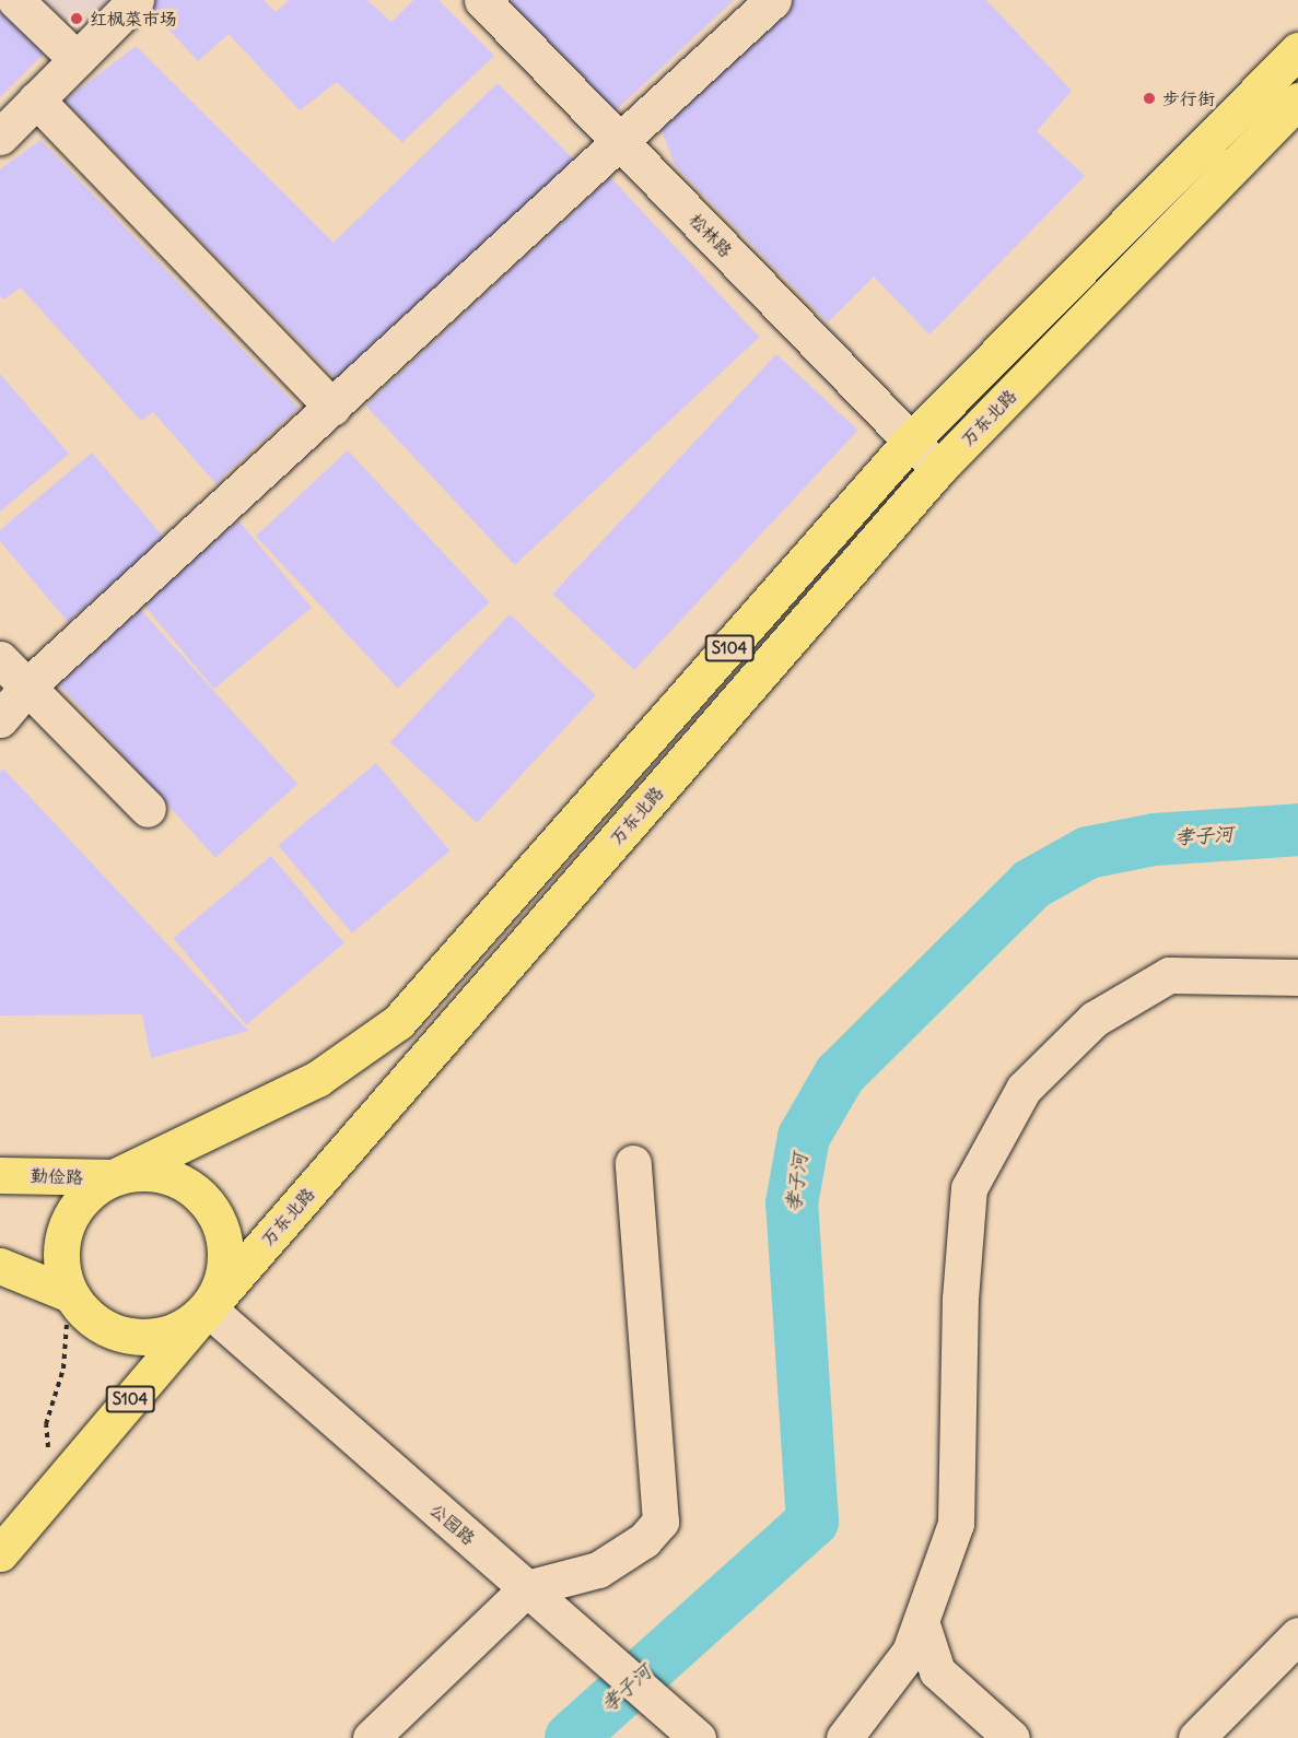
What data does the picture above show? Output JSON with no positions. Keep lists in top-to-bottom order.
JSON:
{
  "streets": {
    "main road": ["万东北路", "S104", "勤俭路"],
    "street": ["松林路", "公园路"]
  },
  "crossings": [
    ["松林路", "万东北路"],
    ["松林路", "S104"],
    ["万东北路", "S104"],
    ["万东北路", "勤俭路"],
    ["万东北路", "公园路"],
    ["S104", "勤俭路"],
    ["S104", "公园路"],
    ["勤俭路", "公园路"]
  ],
  "water": ["孝子河"],
  "places": ["红枫菜市场", "步行街"]
}
